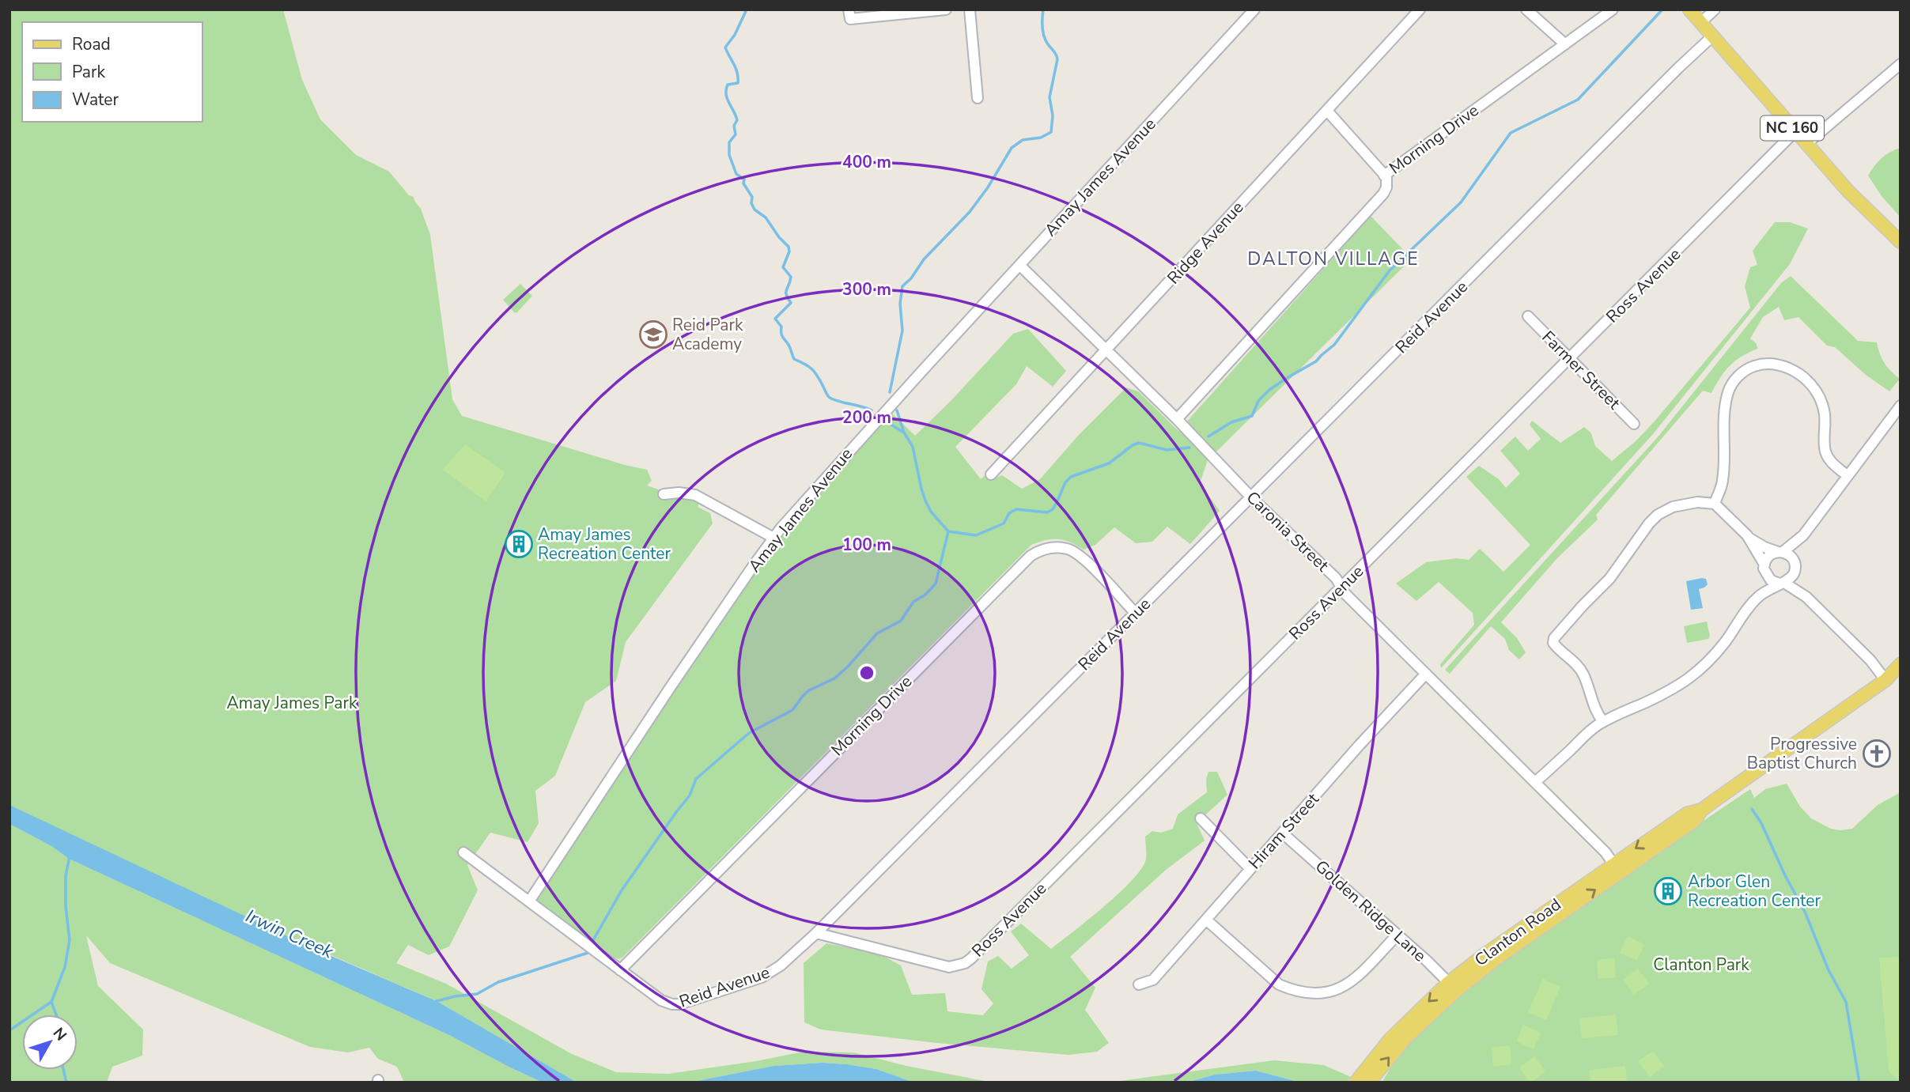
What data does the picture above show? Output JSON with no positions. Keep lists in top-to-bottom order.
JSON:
{
  "streets": {
    "main road": ["NC 160", "Clanton Road"],
    "street": [
      "Morning Drive",
      "Amay James Avenue",
      "Ridge Avenue",
      "Ross Avenue",
      "Reid Avenue",
      "Farmer Street",
      "Caronia Street",
      "Hiram Street",
      "Golden Ridge Lane"
    ]
  },
  "crossings": [
    ["NC 160", "Ross Avenue"],
    ["NC 160", "Reid Avenue"],
    ["Morning Drive", "Reid Avenue"],
    ["Morning Drive", "Caronia Street"],
    ["Amay James Avenue", "Reid Avenue"],
    ["Amay James Avenue", "Caronia Street"],
    ["Ridge Avenue", "Caronia Street"],
    ["Ross Avenue", "Reid Avenue"],
    ["Ross Avenue", "Farmer Street"],
    ["Ross Avenue", "Caronia Street"],
    ["Reid Avenue", "Caronia Street"],
    ["Caronia Street", "Hiram Street"],
    ["Caronia Street", "Clanton Road"],
    ["Hiram Street", "Golden Ridge Lane"],
    ["Golden Ridge Lane", "Clanton Road"]
  ],
  "districts": ["DALTON VILLAGE"],
  "water": ["Irwin Creek"],
  "parks": ["Amay James Park", "Clanton Park"],
  "places": {
    "school or university": ["Reid Park Academy"],
    "building": ["Amay James Recreation Center", "Arbor Glen Recreation Center"],
    "church": ["Progressive Baptist Church"]
  },
  "legend": ["Road", "Park", "Water"],
  "north": "top right",
  "rings": [
    "400 m",
    "300 m",
    "200 m",
    "100 m"
  ]
}
